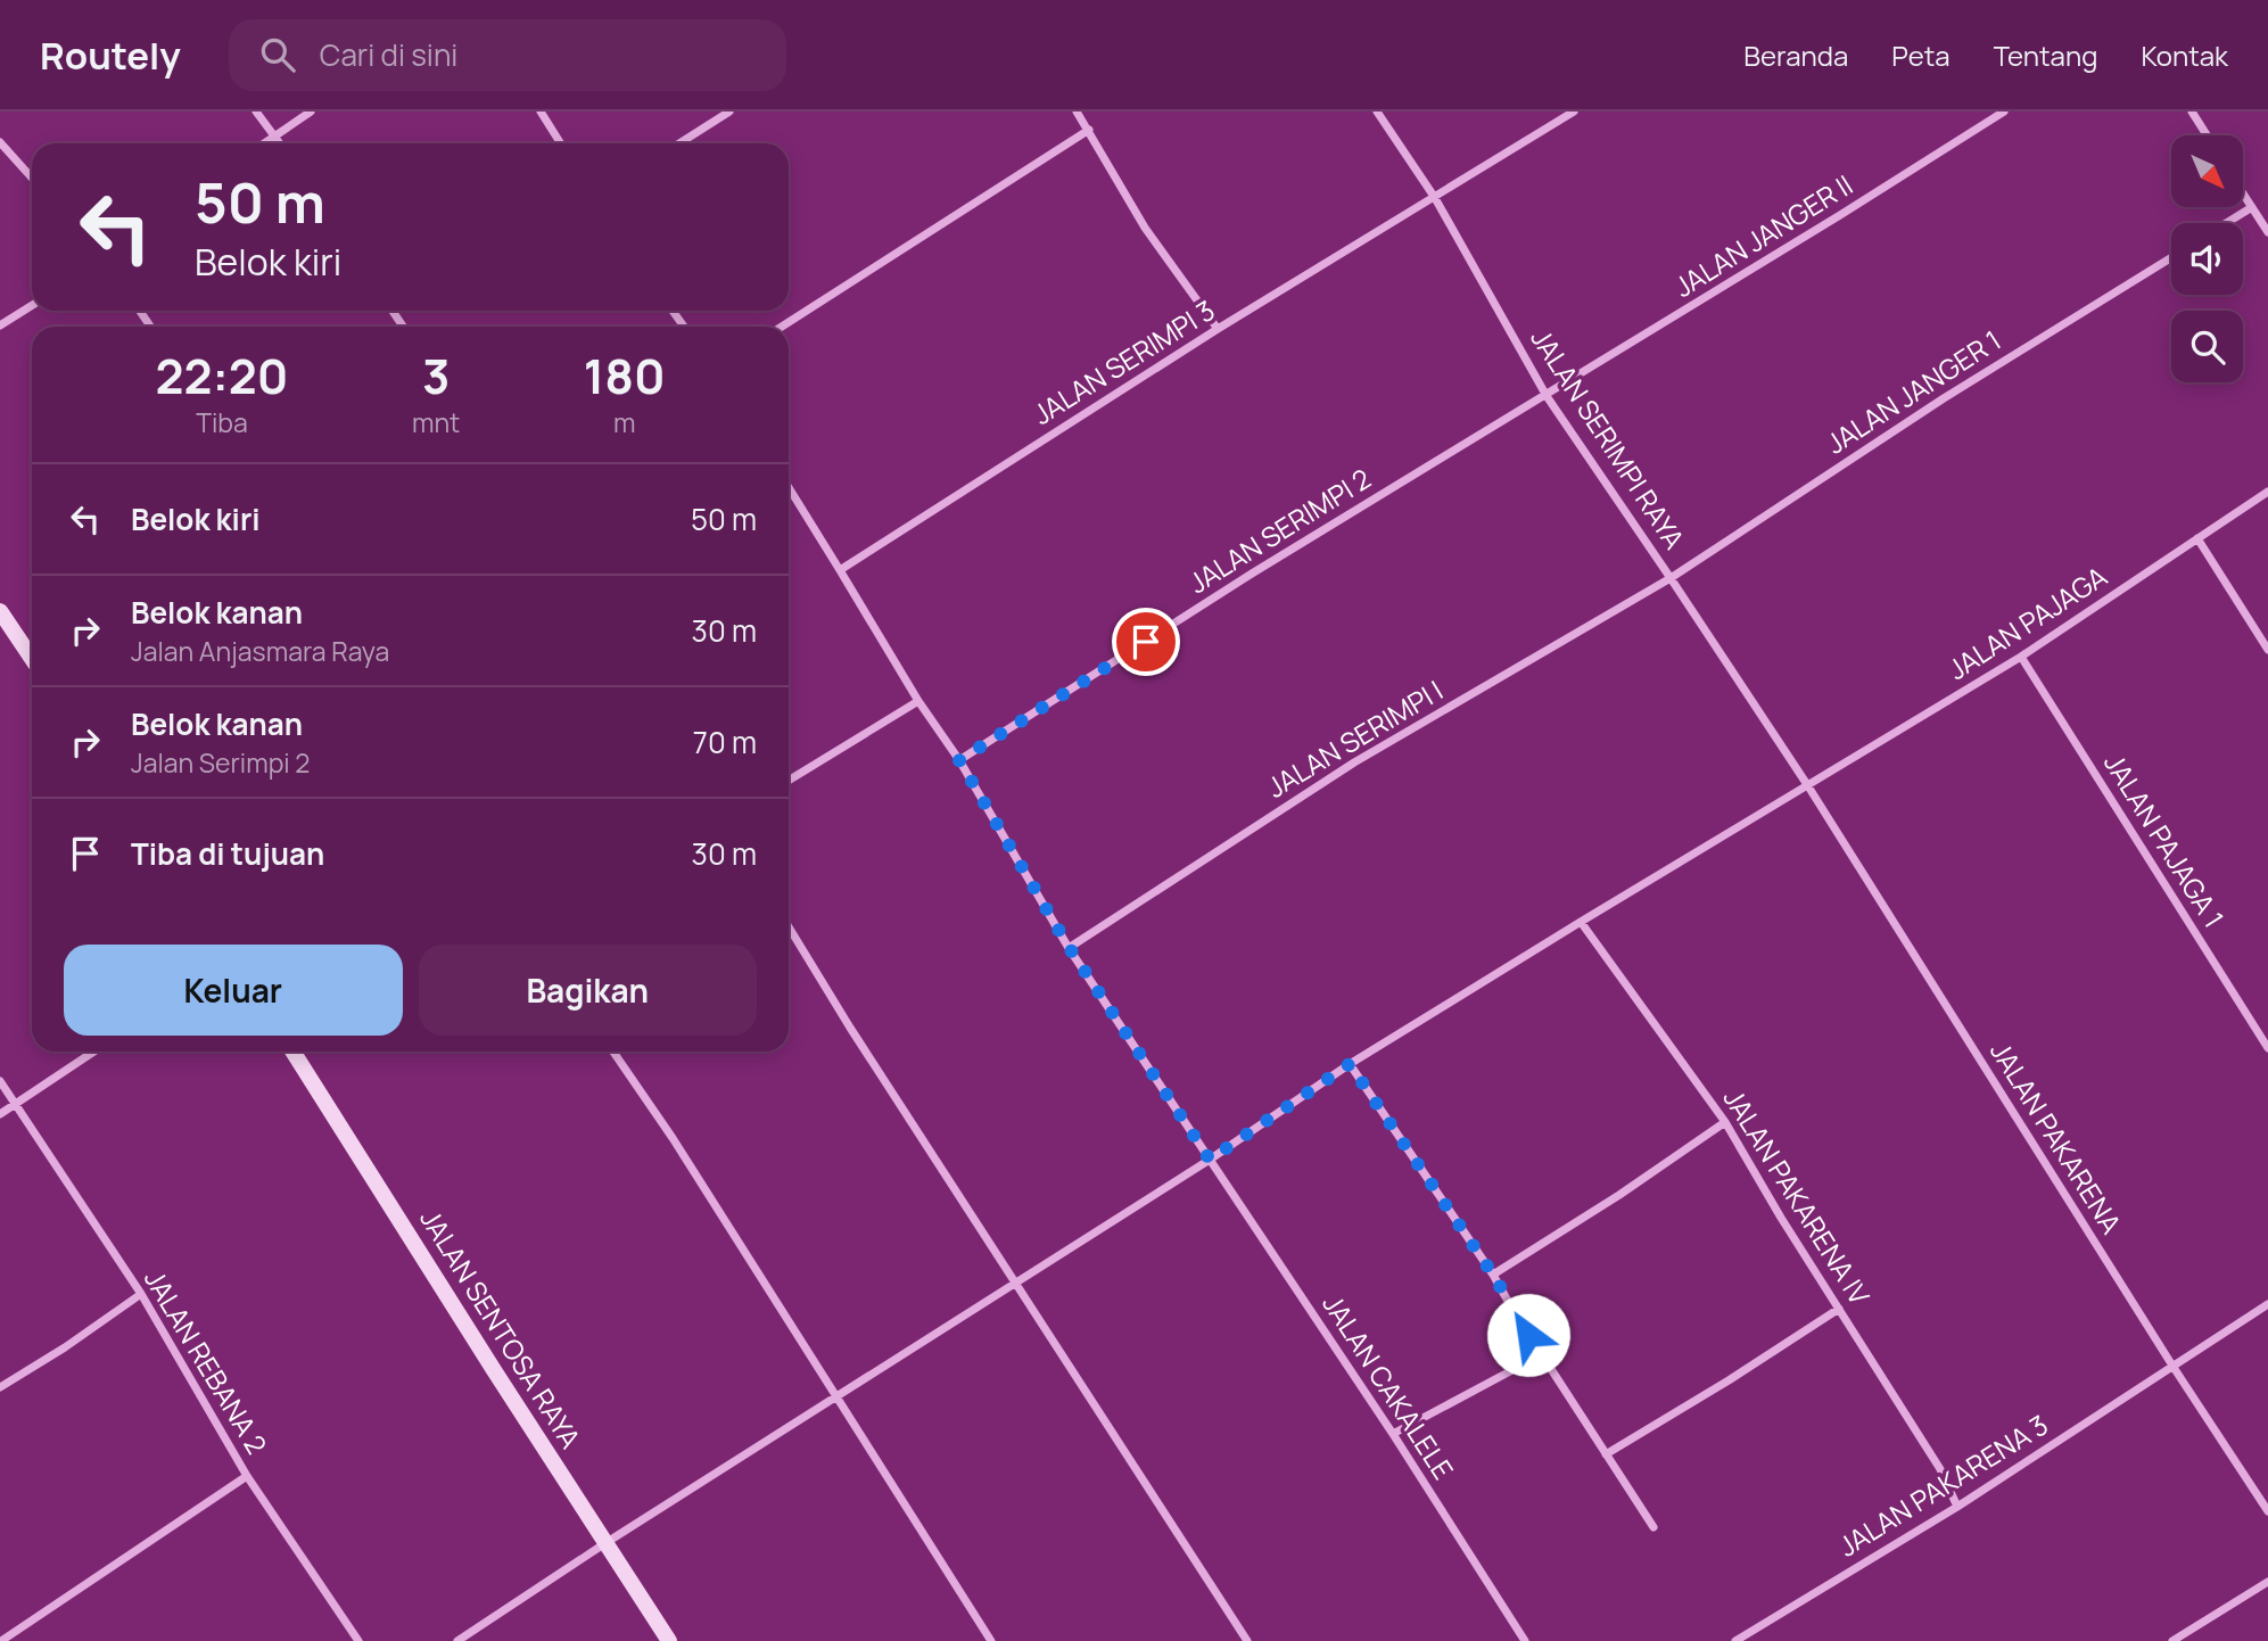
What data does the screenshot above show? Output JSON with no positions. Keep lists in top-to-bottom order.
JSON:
{
  "streets": {
    "main road": ["JALAN SENTOSA RAYA"],
    "street": [
      "JALAN JANGER II",
      "JALAN SERIMPI 3",
      "JALAN JANGER 1",
      "JALAN SERIMPI RAYA",
      "JALAN SERIMPI 2",
      "JALAN PAJAGA",
      "JALAN SERIMPI I",
      "JALAN PAJAGA 1",
      "JALAN PAKARENA",
      "JALAN PAKARENA IV",
      "JALAN REBANA 2",
      "JALAN CAKALELE",
      "JALAN PAKARENA 3"
    ]
  },
  "crossings": [
    ["JALAN JANGER II", "JALAN SERIMPI RAYA"],
    ["JALAN JANGER II", "JALAN SERIMPI 2"],
    ["JALAN SERIMPI 3", "JALAN SERIMPI RAYA"],
    ["JALAN SERIMPI 3", "JALAN CAKALELE"],
    ["JALAN JANGER 1", "JALAN SERIMPI RAYA"],
    ["JALAN JANGER 1", "JALAN SERIMPI I"],
    ["JALAN SERIMPI RAYA", "JALAN SERIMPI 2"],
    ["JALAN SERIMPI RAYA", "JALAN PAJAGA"],
    ["JALAN SERIMPI RAYA", "JALAN SERIMPI I"],
    ["JALAN SERIMPI RAYA", "JALAN PAKARENA"],
    ["JALAN SERIMPI 2", "JALAN CAKALELE"],
    ["JALAN PAJAGA", "JALAN PAJAGA 1"],
    ["JALAN PAJAGA", "JALAN PAKARENA"],
    ["JALAN PAJAGA", "JALAN PAKARENA IV"],
    ["JALAN PAJAGA", "JALAN SENTOSA RAYA"],
    ["JALAN PAJAGA", "JALAN CAKALELE"],
    ["JALAN SERIMPI I", "JALAN CAKALELE"],
    ["JALAN PAKARENA", "JALAN PAKARENA 3"],
    ["JALAN PAKARENA IV", "JALAN PAKARENA 3"]
  ],
  "north": "bottom right",
  "page": {
    "header": "Routely",
    "search": "Cari di sini",
    "nav": [
      "Beranda",
      "Peta",
      "Tentang",
      "Kontak"
    ],
    "turn": ["50 m", "Belok kiri"],
    "eta": [
      "22:20",
      "Tiba",
      "3",
      "mnt",
      "180",
      "m"
    ],
    "list": [
      {
        "name": "Belok kiri",
        "value": "50 m"
      },
      {
        "name": "Belok kanan",
        "note": "Jalan Anjasmara Raya",
        "value": "30 m"
      },
      {
        "name": "Belok kanan",
        "note": "Jalan Serimpi 2",
        "value": "70 m"
      },
      {
        "name": "Tiba di tujuan",
        "value": "30 m"
      }
    ],
    "buttons": ["Keluar", "Bagikan"]
  }
}
